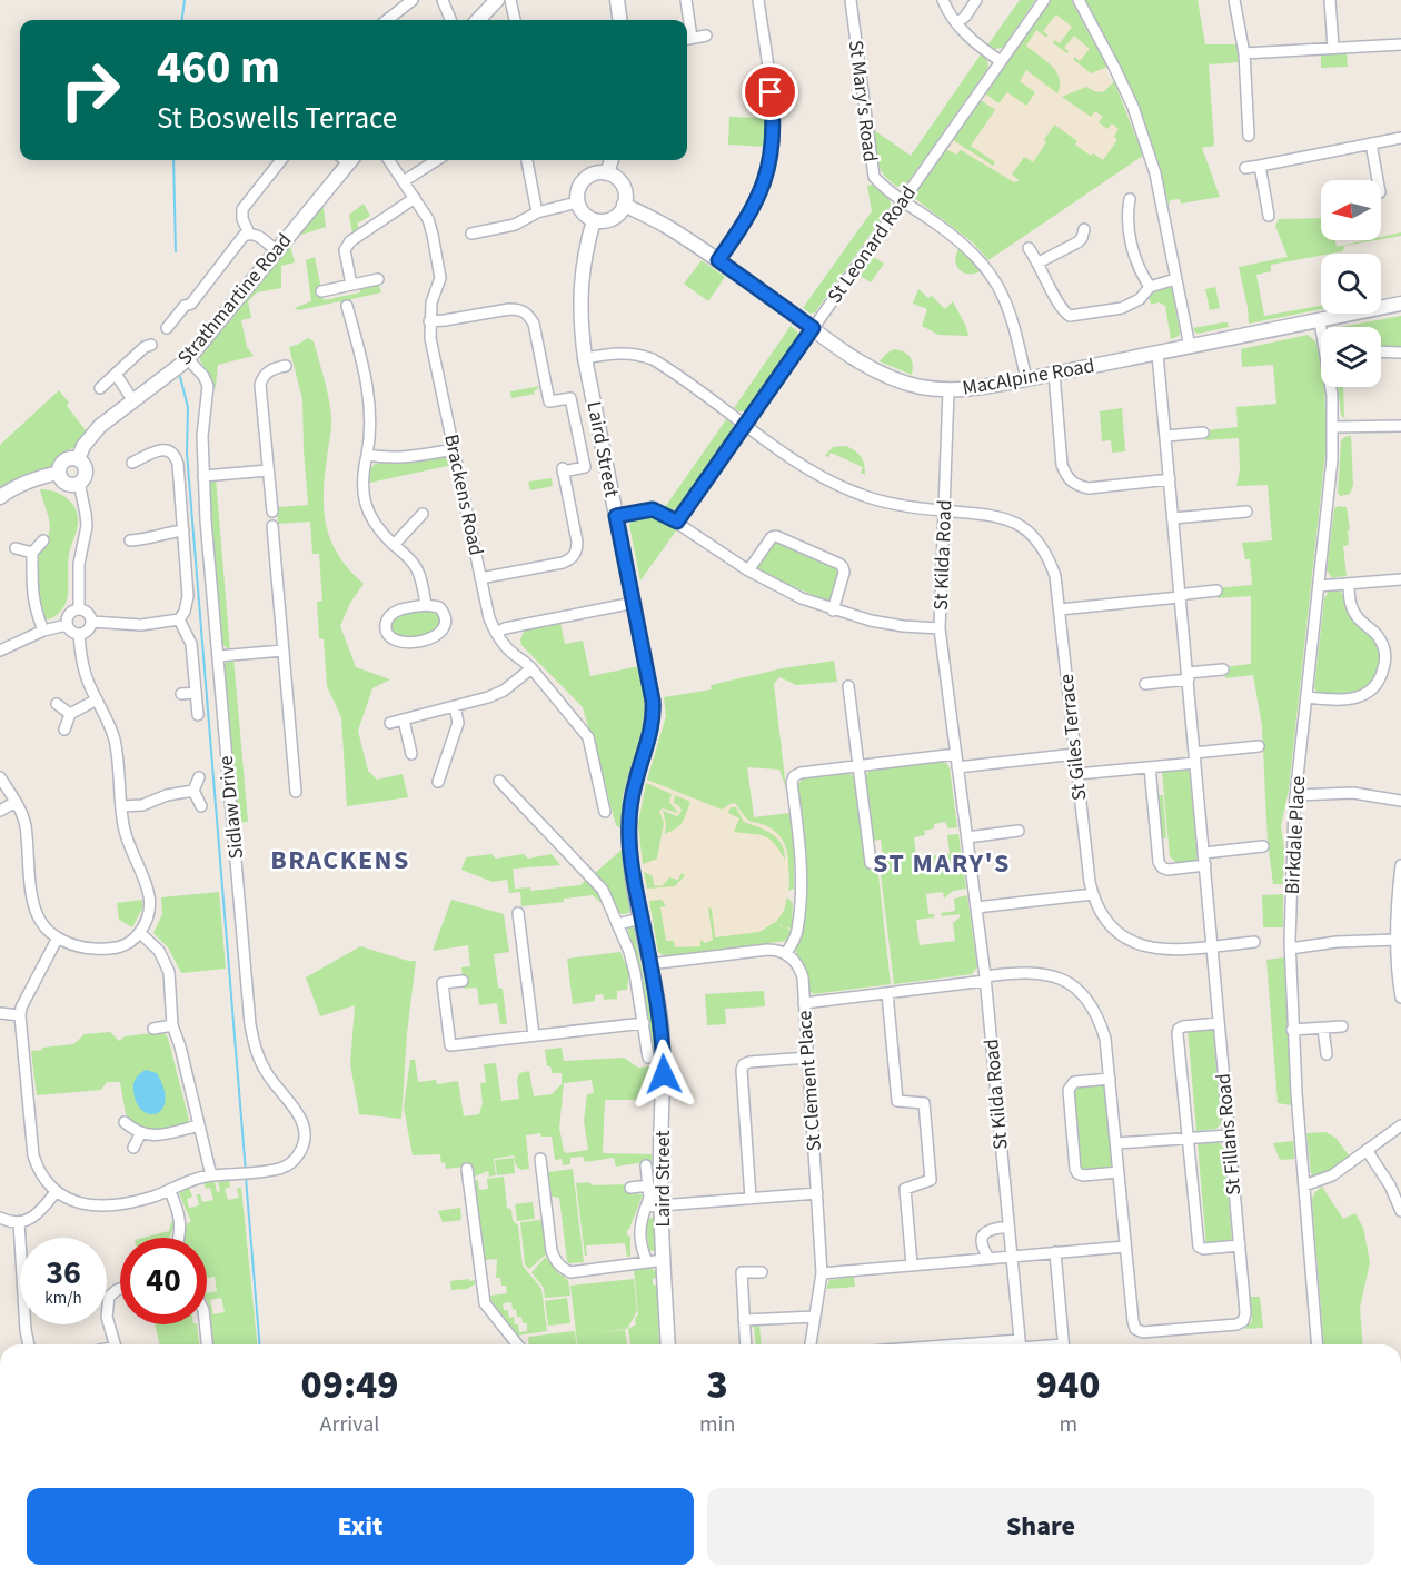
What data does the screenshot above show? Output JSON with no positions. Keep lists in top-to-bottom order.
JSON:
{
  "streets": {
    "street": [
      "St Mary's Road",
      "St Leonard Road",
      "Strathmartine Road",
      "MacAlpine Road",
      "Laird Street",
      "Brackens Road",
      "St Kilda Road",
      "St Giles Terrace",
      "Sidlaw Drive",
      "Birkdale Place",
      "St Clement Place",
      "St Fillans Road"
    ]
  },
  "crossings": [
    ["St Mary's Road", "St Leonard Road"],
    ["St Mary's Road", "MacAlpine Road"],
    ["St Leonard Road", "MacAlpine Road"],
    ["St Leonard Road", "St Giles Terrace"],
    ["Strathmartine Road", "Sidlaw Drive"],
    ["MacAlpine Road", "Laird Street"],
    ["MacAlpine Road", "St Kilda Road"],
    ["MacAlpine Road", "Birkdale Place"],
    ["MacAlpine Road", "St Fillans Road"],
    ["Laird Street", "St Giles Terrace"],
    ["St Kilda Road", "St Giles Terrace"],
    ["St Giles Terrace", "St Fillans Road"]
  ],
  "districts": ["BRACKENS", "ST MARY'S"],
  "north": "left",
  "page": {
    "turn": ["460 m", "St Boswells Terrace"],
    "speed": "36 km/h",
    "limit": "40",
    "eta": [
      "09:49",
      "Arrival",
      "3",
      "min",
      "940",
      "m"
    ],
    "buttons": ["Exit", "Share"]
  }
}
